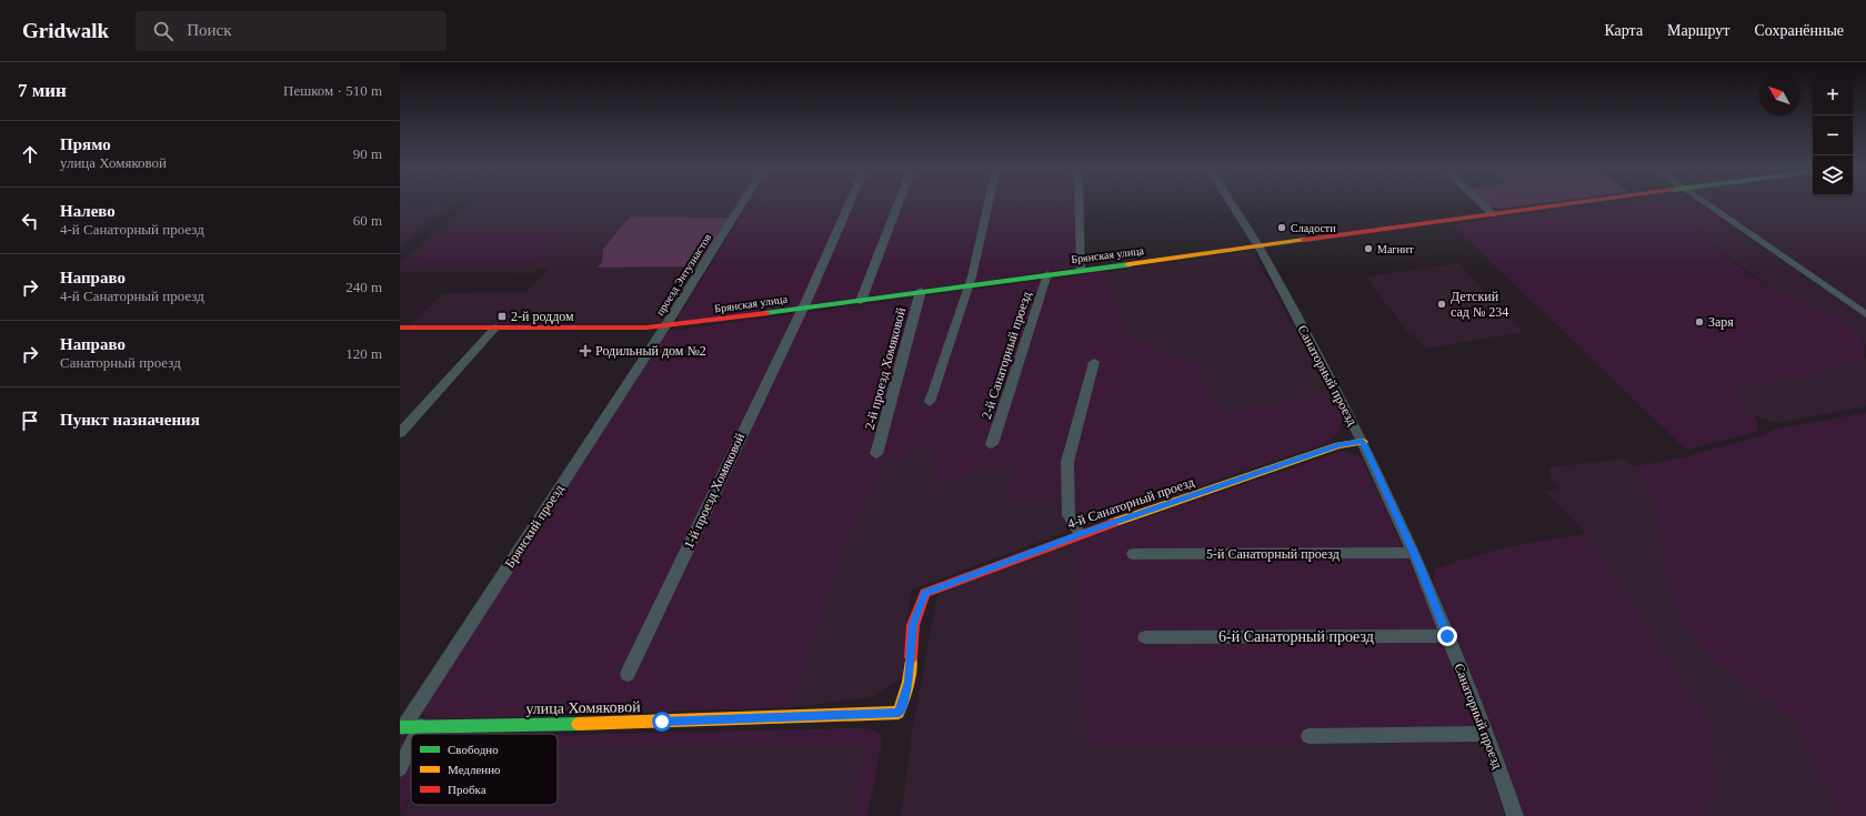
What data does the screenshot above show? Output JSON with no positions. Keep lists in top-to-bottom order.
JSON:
{
  "streets": {
    "street": [
      "Брянская улица",
      "проезд Энтузиастов",
      "2-й Санаторный проезд",
      "2-й проезд Хомяковой",
      "Санаторный проезд",
      "1-й проезд Хомяковой",
      "4-й Санаторный проезд",
      "Брянский проезд",
      "5-й Санаторный проезд",
      "6-й Санаторный проезд",
      "улица Хомяковой"
    ]
  },
  "crossings": [
    ["Брянская улица", "проезд Энтузиастов"],
    ["Брянская улица", "2-й Санаторный проезд"],
    ["Брянская улица", "2-й проезд Хомяковой"],
    ["Брянская улица", "Санаторный проезд"],
    ["Брянская улица", "1-й проезд Хомяковой"],
    ["Брянская улица", "Брянский проезд"],
    ["проезд Энтузиастов", "Брянский проезд"],
    ["Санаторный проезд", "4-й Санаторный проезд"],
    ["Санаторный проезд", "5-й Санаторный проезд"],
    ["Санаторный проезд", "6-й Санаторный проезд"],
    ["4-й Санаторный проезд", "улица Хомяковой"],
    ["Брянский проезд", "улица Хомяковой"]
  ],
  "places": {
    "other": [
      "Сладости",
      "Магнит",
      "Детский сад № 234",
      "Заря"
    ],
    "transit": ["2-й роддом"],
    "health": ["Родильный дом №2"]
  },
  "legend": ["Свободно", "Медленно", "Пробка"],
  "north": "top left",
  "page": {
    "header": "Gridwalk",
    "search": "Поиск",
    "nav": ["Карта", "Маршрут", "Сохранённые"],
    "heading": ["7 мин", "Пешком · 510 m"],
    "map_buttons": ["+", "−"],
    "list": [
      ["Прямо", "улица Хомяковой", "90 m"],
      ["Налево", "4-й Санаторный проезд", "60 m"],
      ["Направо", "4-й Санаторный проезд", "240 m"],
      ["Направо", "Санаторный проезд", "120 m"],
      "Пункт назначения"
    ]
  }
}
